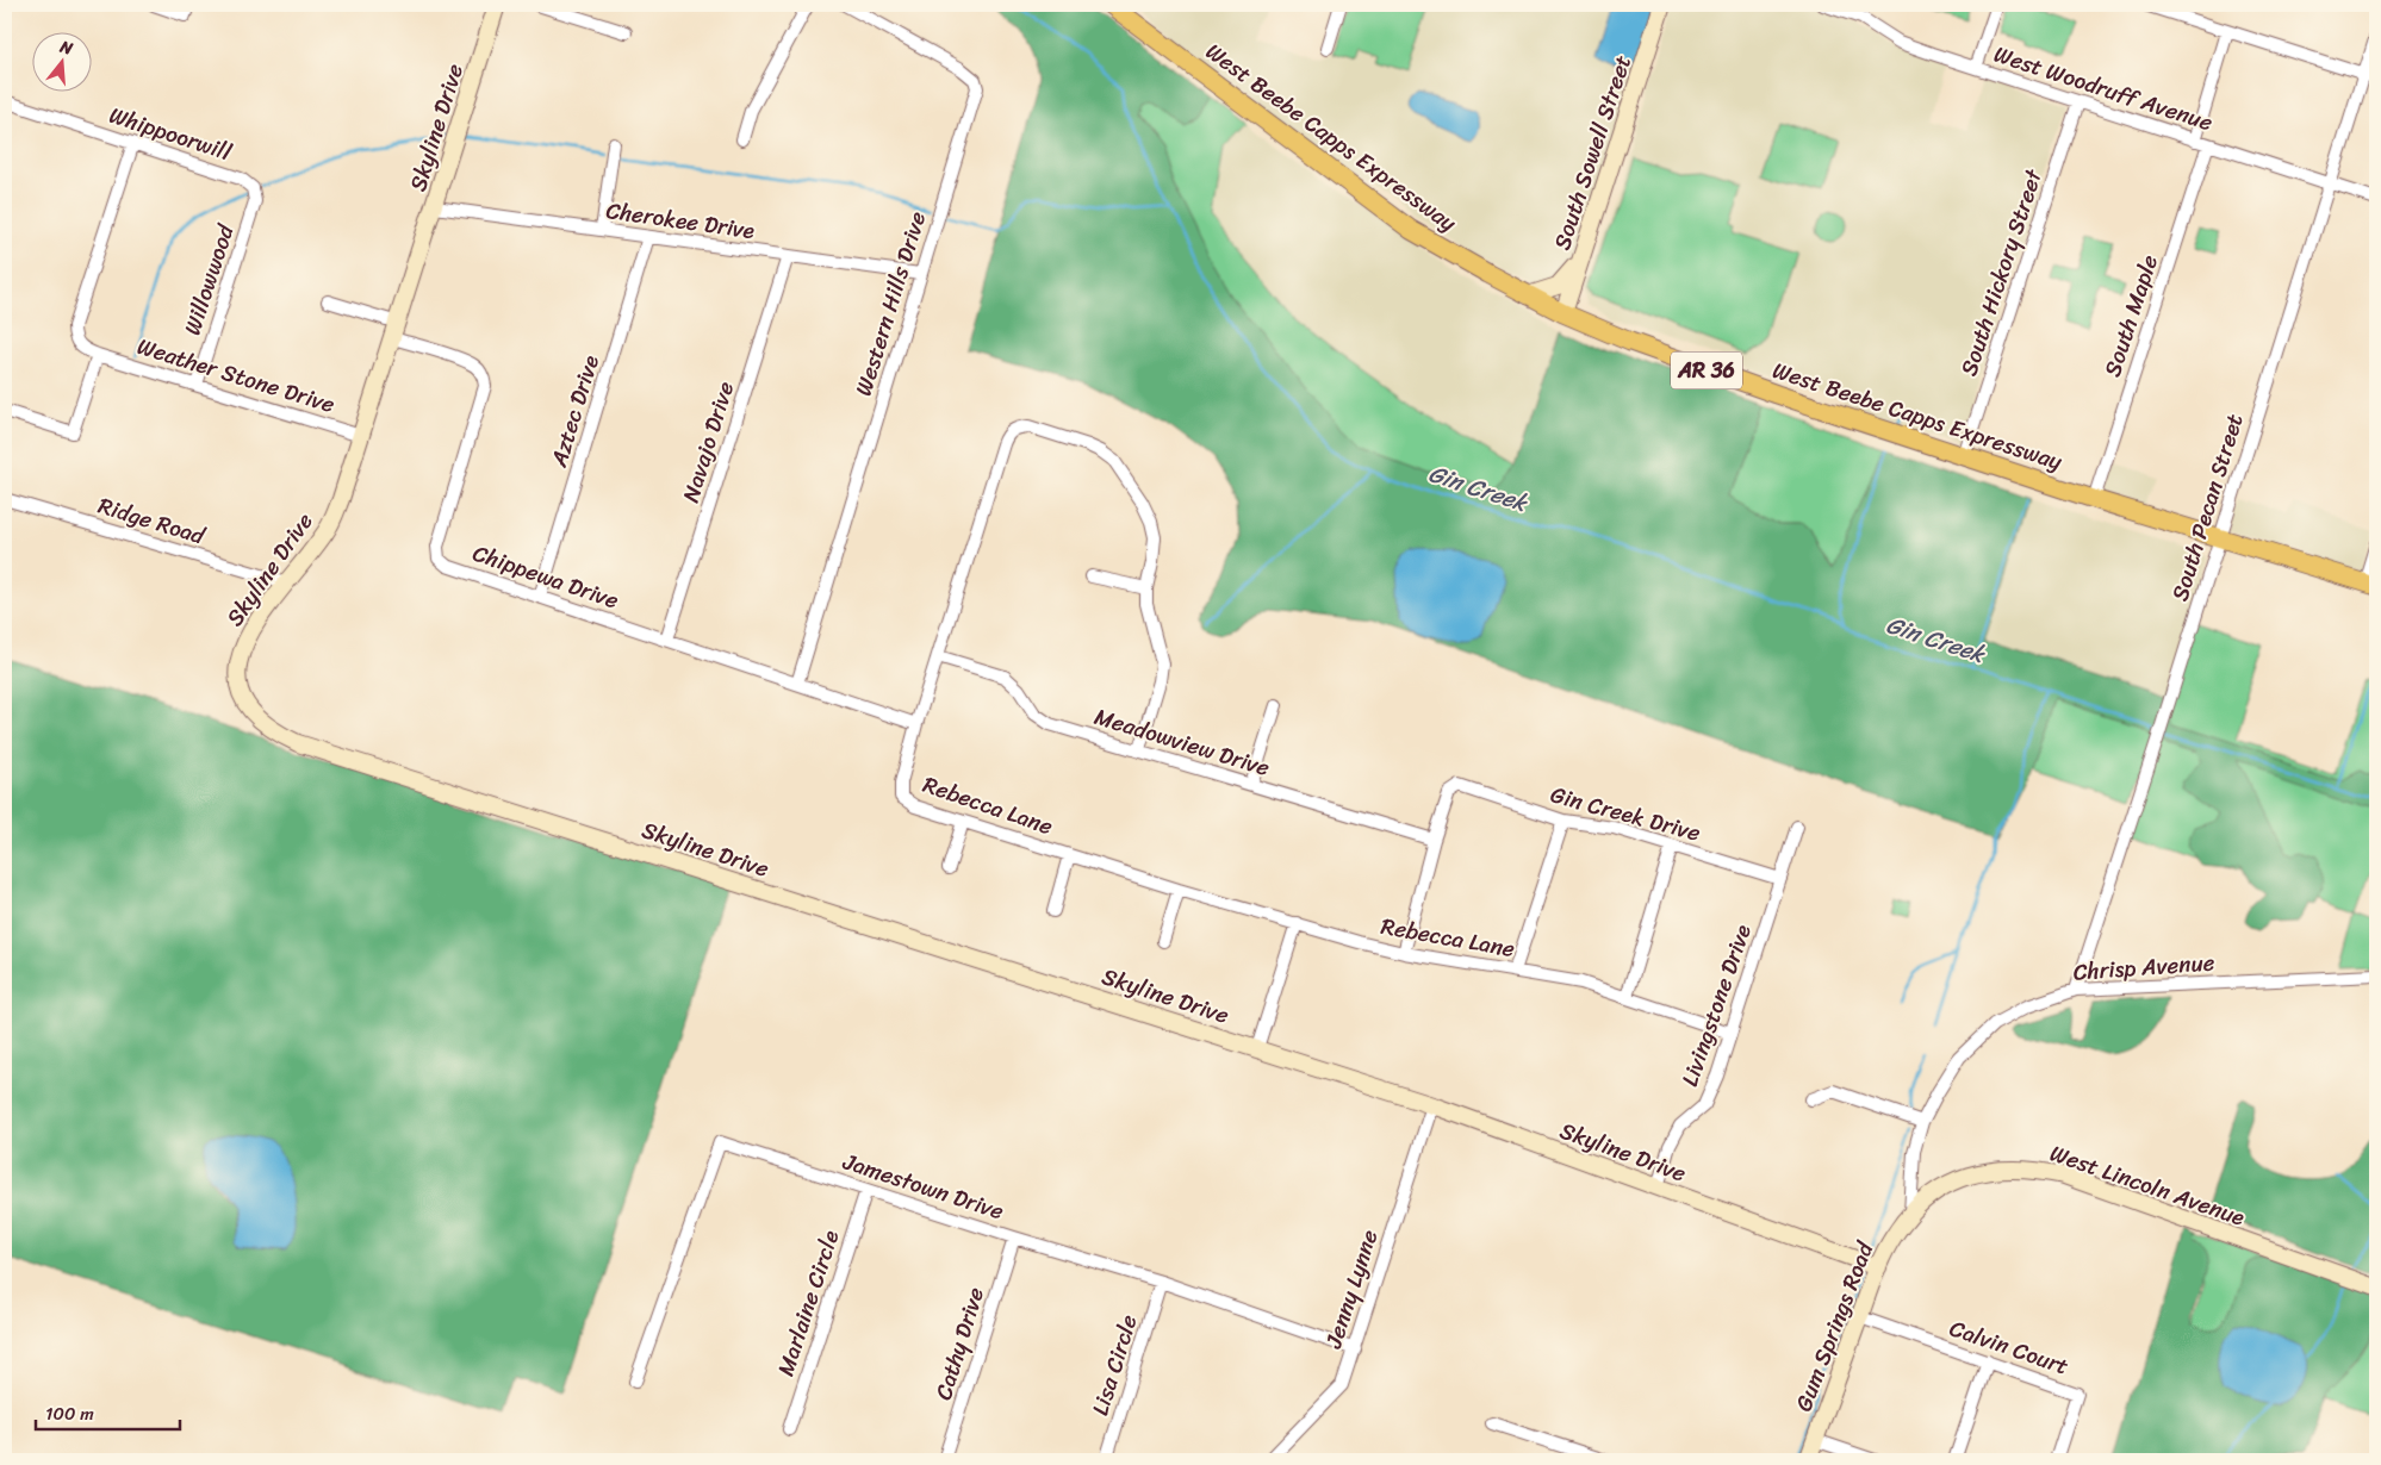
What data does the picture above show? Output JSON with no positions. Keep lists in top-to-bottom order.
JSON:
{
  "streets": {
    "main road": ["West Beebe Capps Expressway", "AR 36"],
    "street": [
      "West Woodruff Avenue",
      "Skyline Drive",
      "Whippoorwill",
      "South Sowell Street",
      "Cherokee Drive",
      "South Hickory Street",
      "Willowwood",
      "Western Hills Drive",
      "South Maple",
      "Weather Stone Drive",
      "Aztec Drive",
      "Navajo Drive",
      "South Pecan Street",
      "Ridge Road",
      "Chippewa Drive",
      "Meadowview Drive",
      "Rebecca Lane",
      "Gin Creek Drive",
      "Chrisp Avenue",
      "Livingstone Drive",
      "West Lincoln Avenue",
      "Jamestown Drive",
      "Jenny Lynne",
      "Marlaine Circle",
      "Gum Springs Road",
      "Cathy Drive",
      "Calvin Court",
      "Lisa Circle"
    ]
  },
  "crossings": [
    ["West Woodruff Avenue", "South Hickory Street"],
    ["West Woodruff Avenue", "South Maple"],
    ["West Woodruff Avenue", "South Pecan Street"],
    ["Skyline Drive", "Cherokee Drive"],
    ["Skyline Drive", "Weather Stone Drive"],
    ["Skyline Drive", "Ridge Road"],
    ["Skyline Drive", "Chippewa Drive"],
    ["Skyline Drive", "Livingstone Drive"],
    ["Skyline Drive", "Jenny Lynne"],
    ["Skyline Drive", "Gum Springs Road"],
    ["Whippoorwill", "Willowwood"],
    ["Whippoorwill", "Weather Stone Drive"],
    ["West Beebe Capps Expressway", "South Sowell Street"],
    ["West Beebe Capps Expressway", "South Hickory Street"],
    ["West Beebe Capps Expressway", "South Maple"],
    ["West Beebe Capps Expressway", "South Pecan Street"],
    ["Cherokee Drive", "Western Hills Drive"],
    ["Cherokee Drive", "Aztec Drive"],
    ["Cherokee Drive", "Navajo Drive"],
    ["Willowwood", "Weather Stone Drive"],
    ["Western Hills Drive", "Chippewa Drive"],
    ["Aztec Drive", "Chippewa Drive"],
    ["Navajo Drive", "Chippewa Drive"],
    ["South Pecan Street", "Chrisp Avenue"],
    ["Chippewa Drive", "Rebecca Lane"],
    ["Meadowview Drive", "Rebecca Lane"],
    ["Meadowview Drive", "Gin Creek Drive"],
    ["Rebecca Lane", "Livingstone Drive"],
    ["Gin Creek Drive", "Livingstone Drive"],
    ["Chrisp Avenue", "West Lincoln Avenue"],
    ["Chrisp Avenue", "Gum Springs Road"],
    ["West Lincoln Avenue", "Gum Springs Road"],
    ["Jamestown Drive", "Jenny Lynne"],
    ["Jamestown Drive", "Marlaine Circle"],
    ["Jamestown Drive", "Cathy Drive"],
    ["Jamestown Drive", "Lisa Circle"],
    ["Gum Springs Road", "Calvin Court"]
  ],
  "water": ["Gin Creek"],
  "scale_bar": "100 m",
  "north": "top"
}
